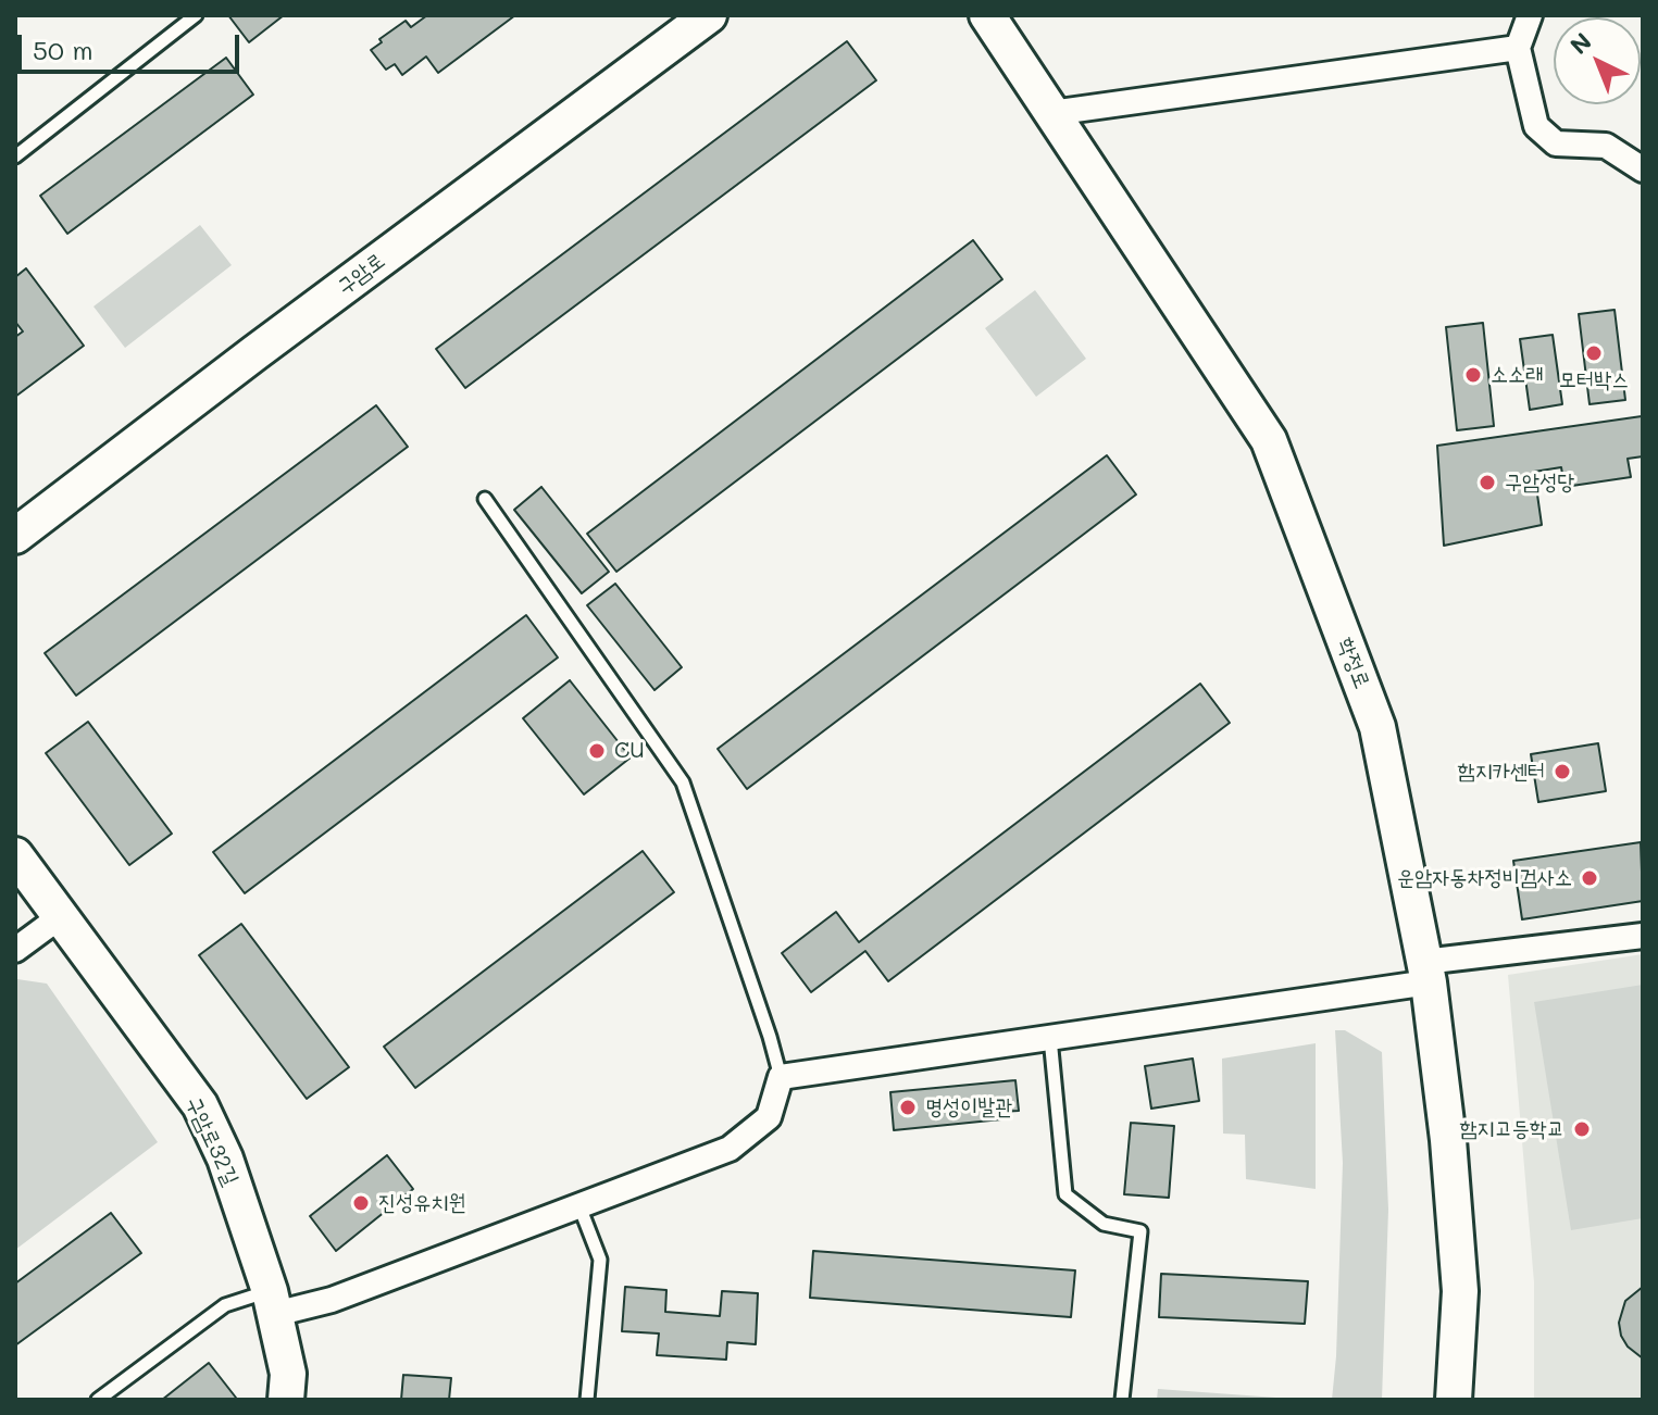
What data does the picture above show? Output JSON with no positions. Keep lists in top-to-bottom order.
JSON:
{
  "streets": {
    "main road": ["구암로", "학정로", "구암로32길"]
  },
  "places": [
    "모터박스",
    "소소래",
    "구암성당",
    "CU",
    "함지카센터",
    "운암자동차정비검사소",
    "명성이발관",
    "함지고등학교",
    "진성유치원"
  ],
  "scale_bar": "50 m",
  "north": "top left"
}
